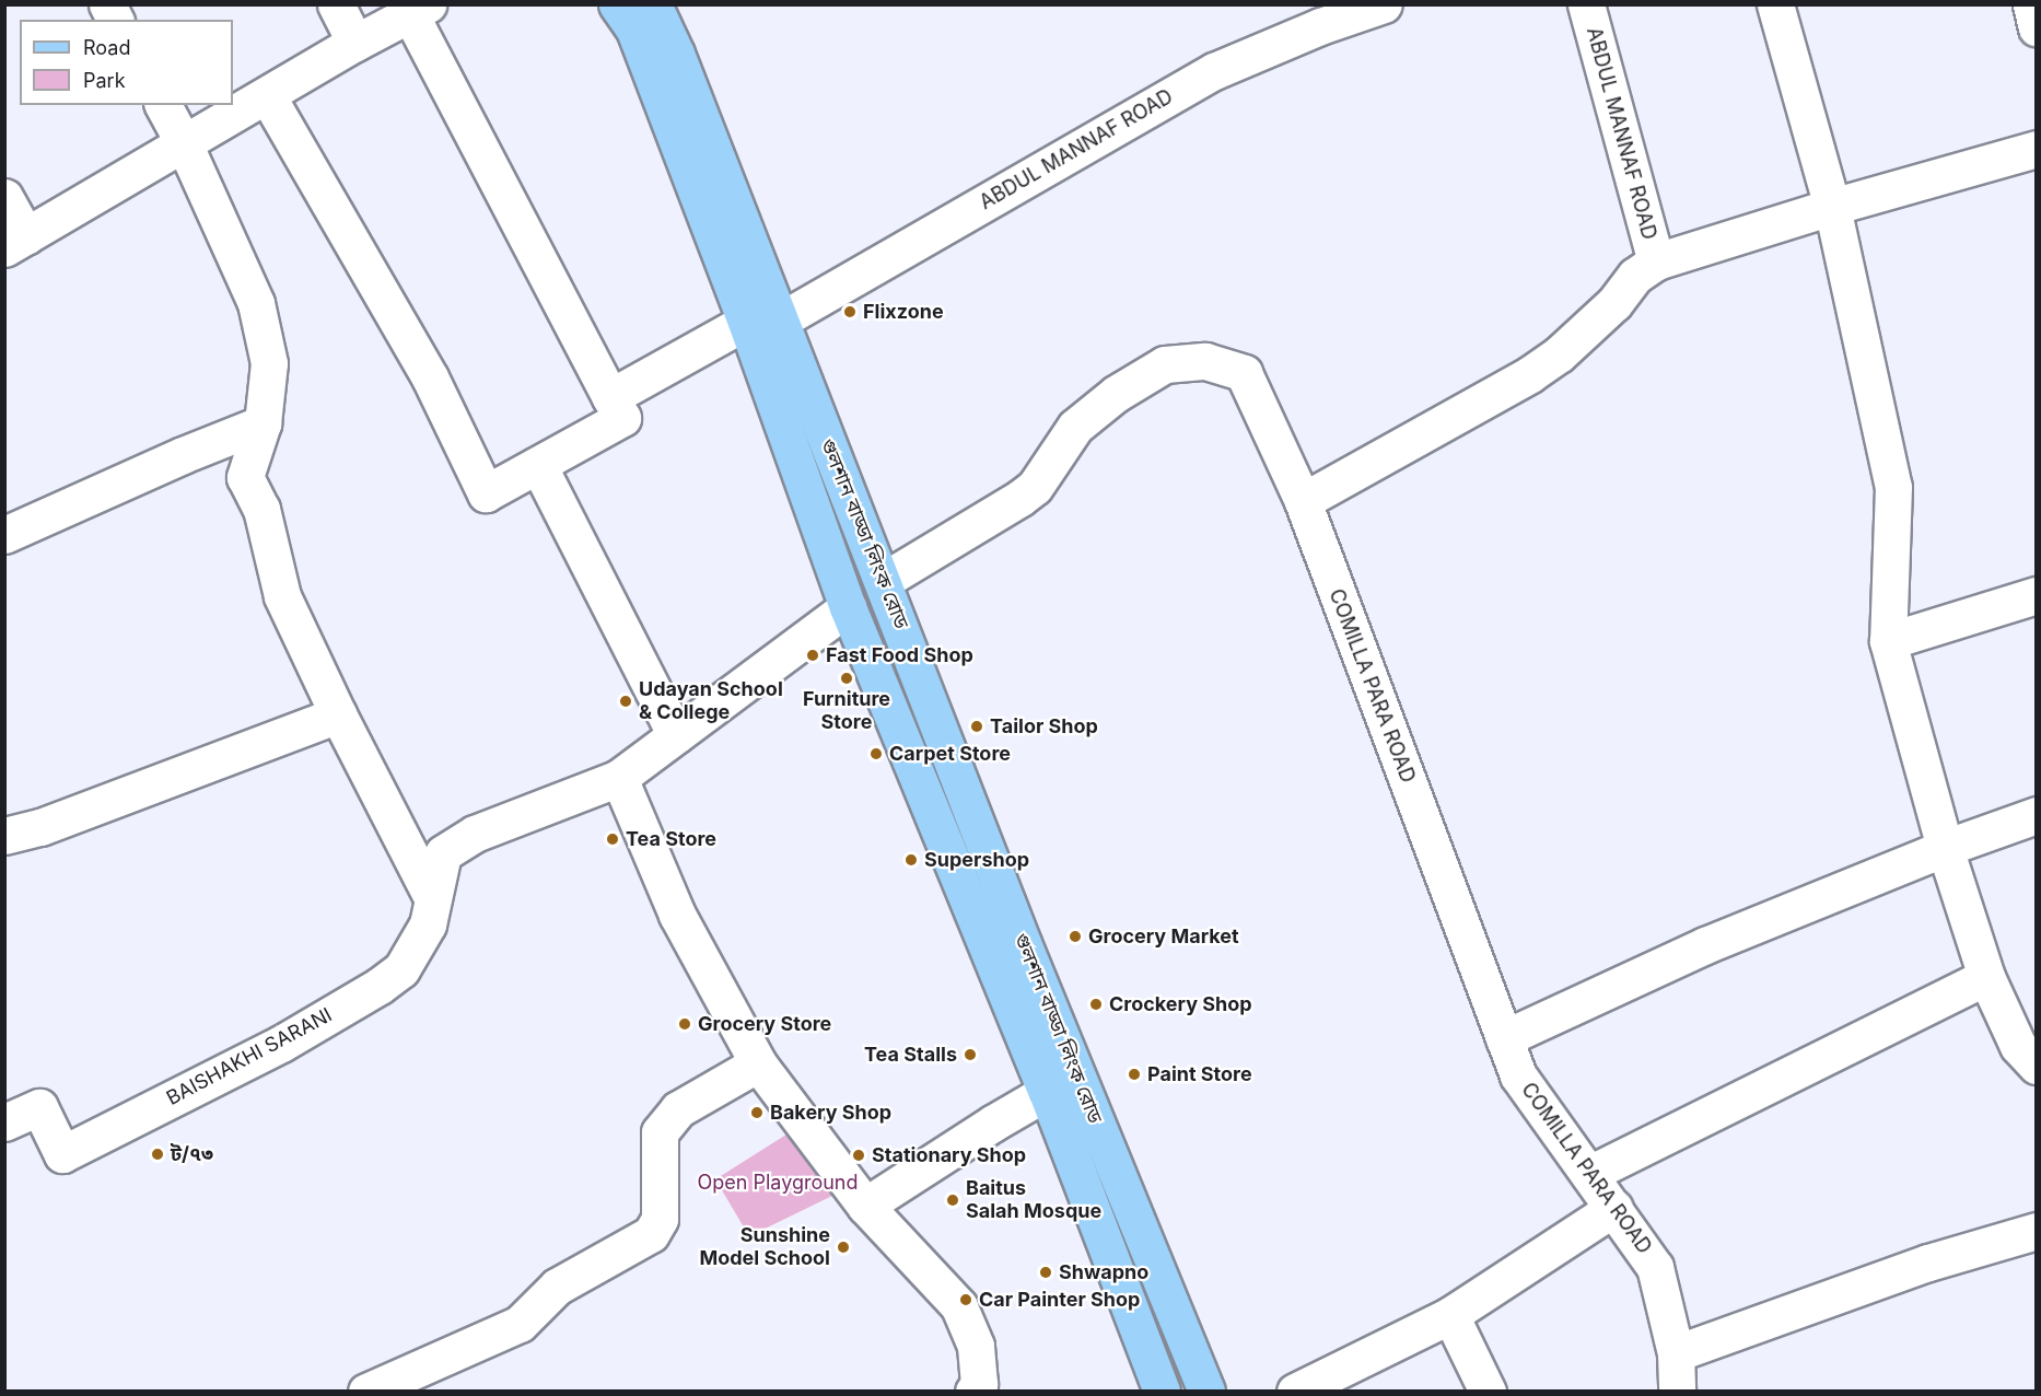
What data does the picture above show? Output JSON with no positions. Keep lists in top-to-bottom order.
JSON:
{
  "streets": {
    "main road": ["গুলশান বাড্ডা লিংক রোড"],
    "street": ["ABDUL MANNAF ROAD", "COMILLA PARA ROAD", "BAISHAKHI SARANI"]
  },
  "crossings": [
    ["ABDUL MANNAF ROAD", "গুলশান বাড্ডা লিংক রোড"],
    ["গুলশান বাড্ডা লিংক রোড", "COMILLA PARA ROAD"]
  ],
  "parks": ["Open Playground"],
  "places": [
    "Flixzone",
    "Fast Food Shop",
    "Furniture Store",
    "Udayan School & College",
    "Tailor Shop",
    "Carpet Store",
    "Tea Store",
    "Supershop",
    "Grocery Market",
    "Crockery Shop",
    "Grocery Store",
    "Tea Stalls",
    "Paint Store",
    "Bakery Shop",
    "ট/৭৩",
    "Stationary Shop",
    "Baitus Salah Mosque",
    "Sunshine Model School",
    "Shwapno",
    "Car Painter Shop"
  ],
  "legend": ["Road", "Park"]
}
